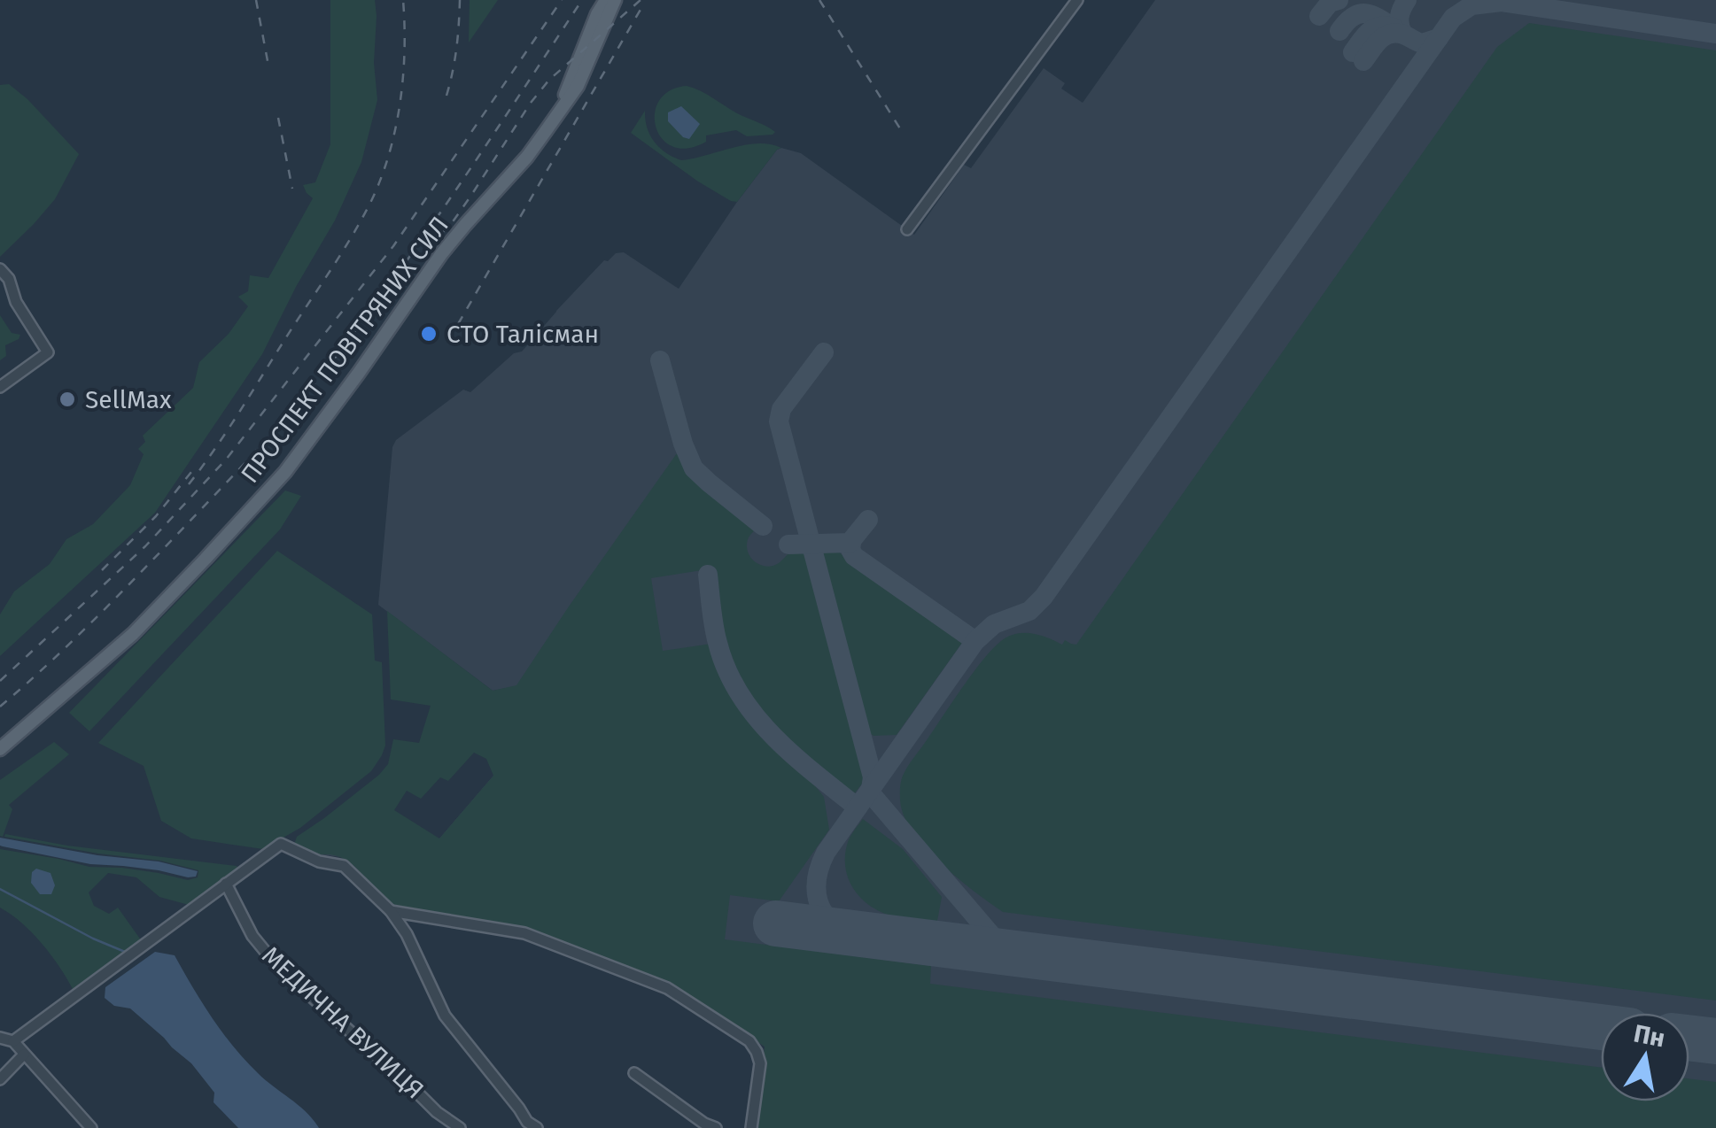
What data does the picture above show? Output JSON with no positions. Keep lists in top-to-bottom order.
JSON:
{
  "streets": {
    "main road": ["ПРОСПЕКТ ПОВІТРЯНИХ СИЛ"],
    "street": ["МЕДИЧНА ВУЛИЦЯ"]
  },
  "places": ["СТО Талісман", "SellMax"],
  "north": "top"
}
